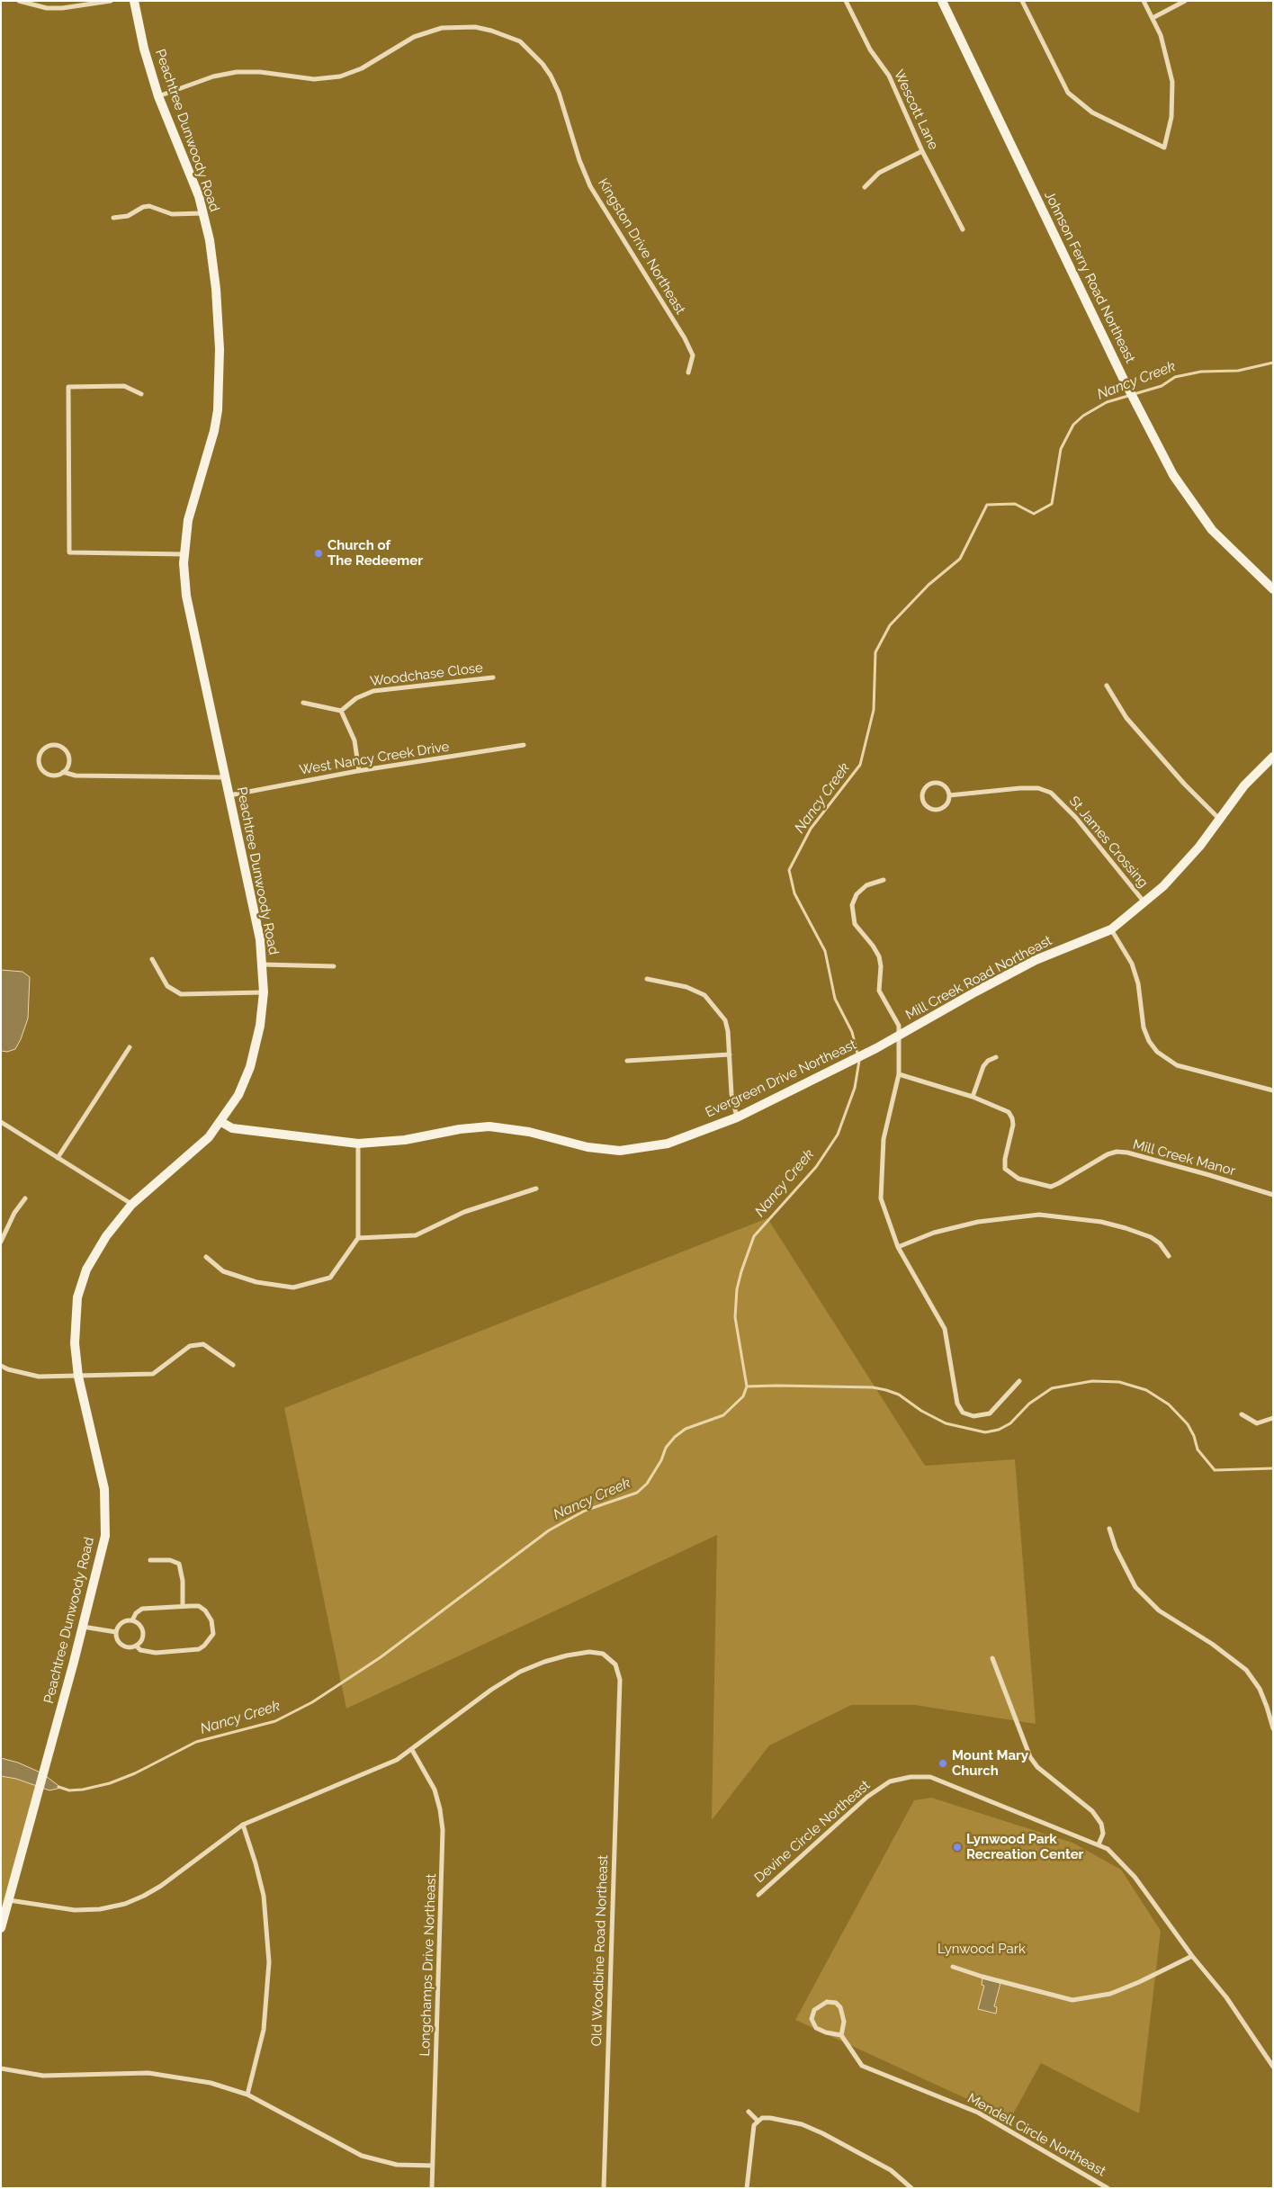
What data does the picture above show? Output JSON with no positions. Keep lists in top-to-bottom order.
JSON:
{
  "streets": {
    "main road": [
      "Peachtree Dunwoody Road",
      "Johnson Ferry Road Northeast",
      "Mill Creek Road Northeast",
      "Evergreen Drive Northeast"
    ],
    "street": [
      "Wescott Lane",
      "Kingston Drive Northeast",
      "Woodchase Close",
      "West Nancy Creek Drive",
      "St James Crossing",
      "Mill Creek Manor",
      "Devine Circle Northeast",
      "Old Woodbine Road Northeast",
      "Longchamps Drive Northeast",
      "Mendell Circle Northeast"
    ]
  },
  "crossings": [
    ["Peachtree Dunwoody Road", "Kingston Drive Northeast"],
    ["Peachtree Dunwoody Road", "West Nancy Creek Drive"],
    ["Peachtree Dunwoody Road", "Evergreen Drive Northeast"],
    ["Peachtree Dunwoody Road", "Old Woodbine Road Northeast"],
    ["St James Crossing", "Mill Creek Road Northeast"],
    ["Mill Creek Road Northeast", "Evergreen Drive Northeast"],
    ["Mill Creek Road Northeast", "Mill Creek Manor"],
    ["Old Woodbine Road Northeast", "Longchamps Drive Northeast"]
  ],
  "water": ["Nancy Creek"],
  "parks": ["Lynwood Park"],
  "places": ["Church of The Redeemer", "Mount Mary Church", "Lynwood Park Recreation Center"]
}
